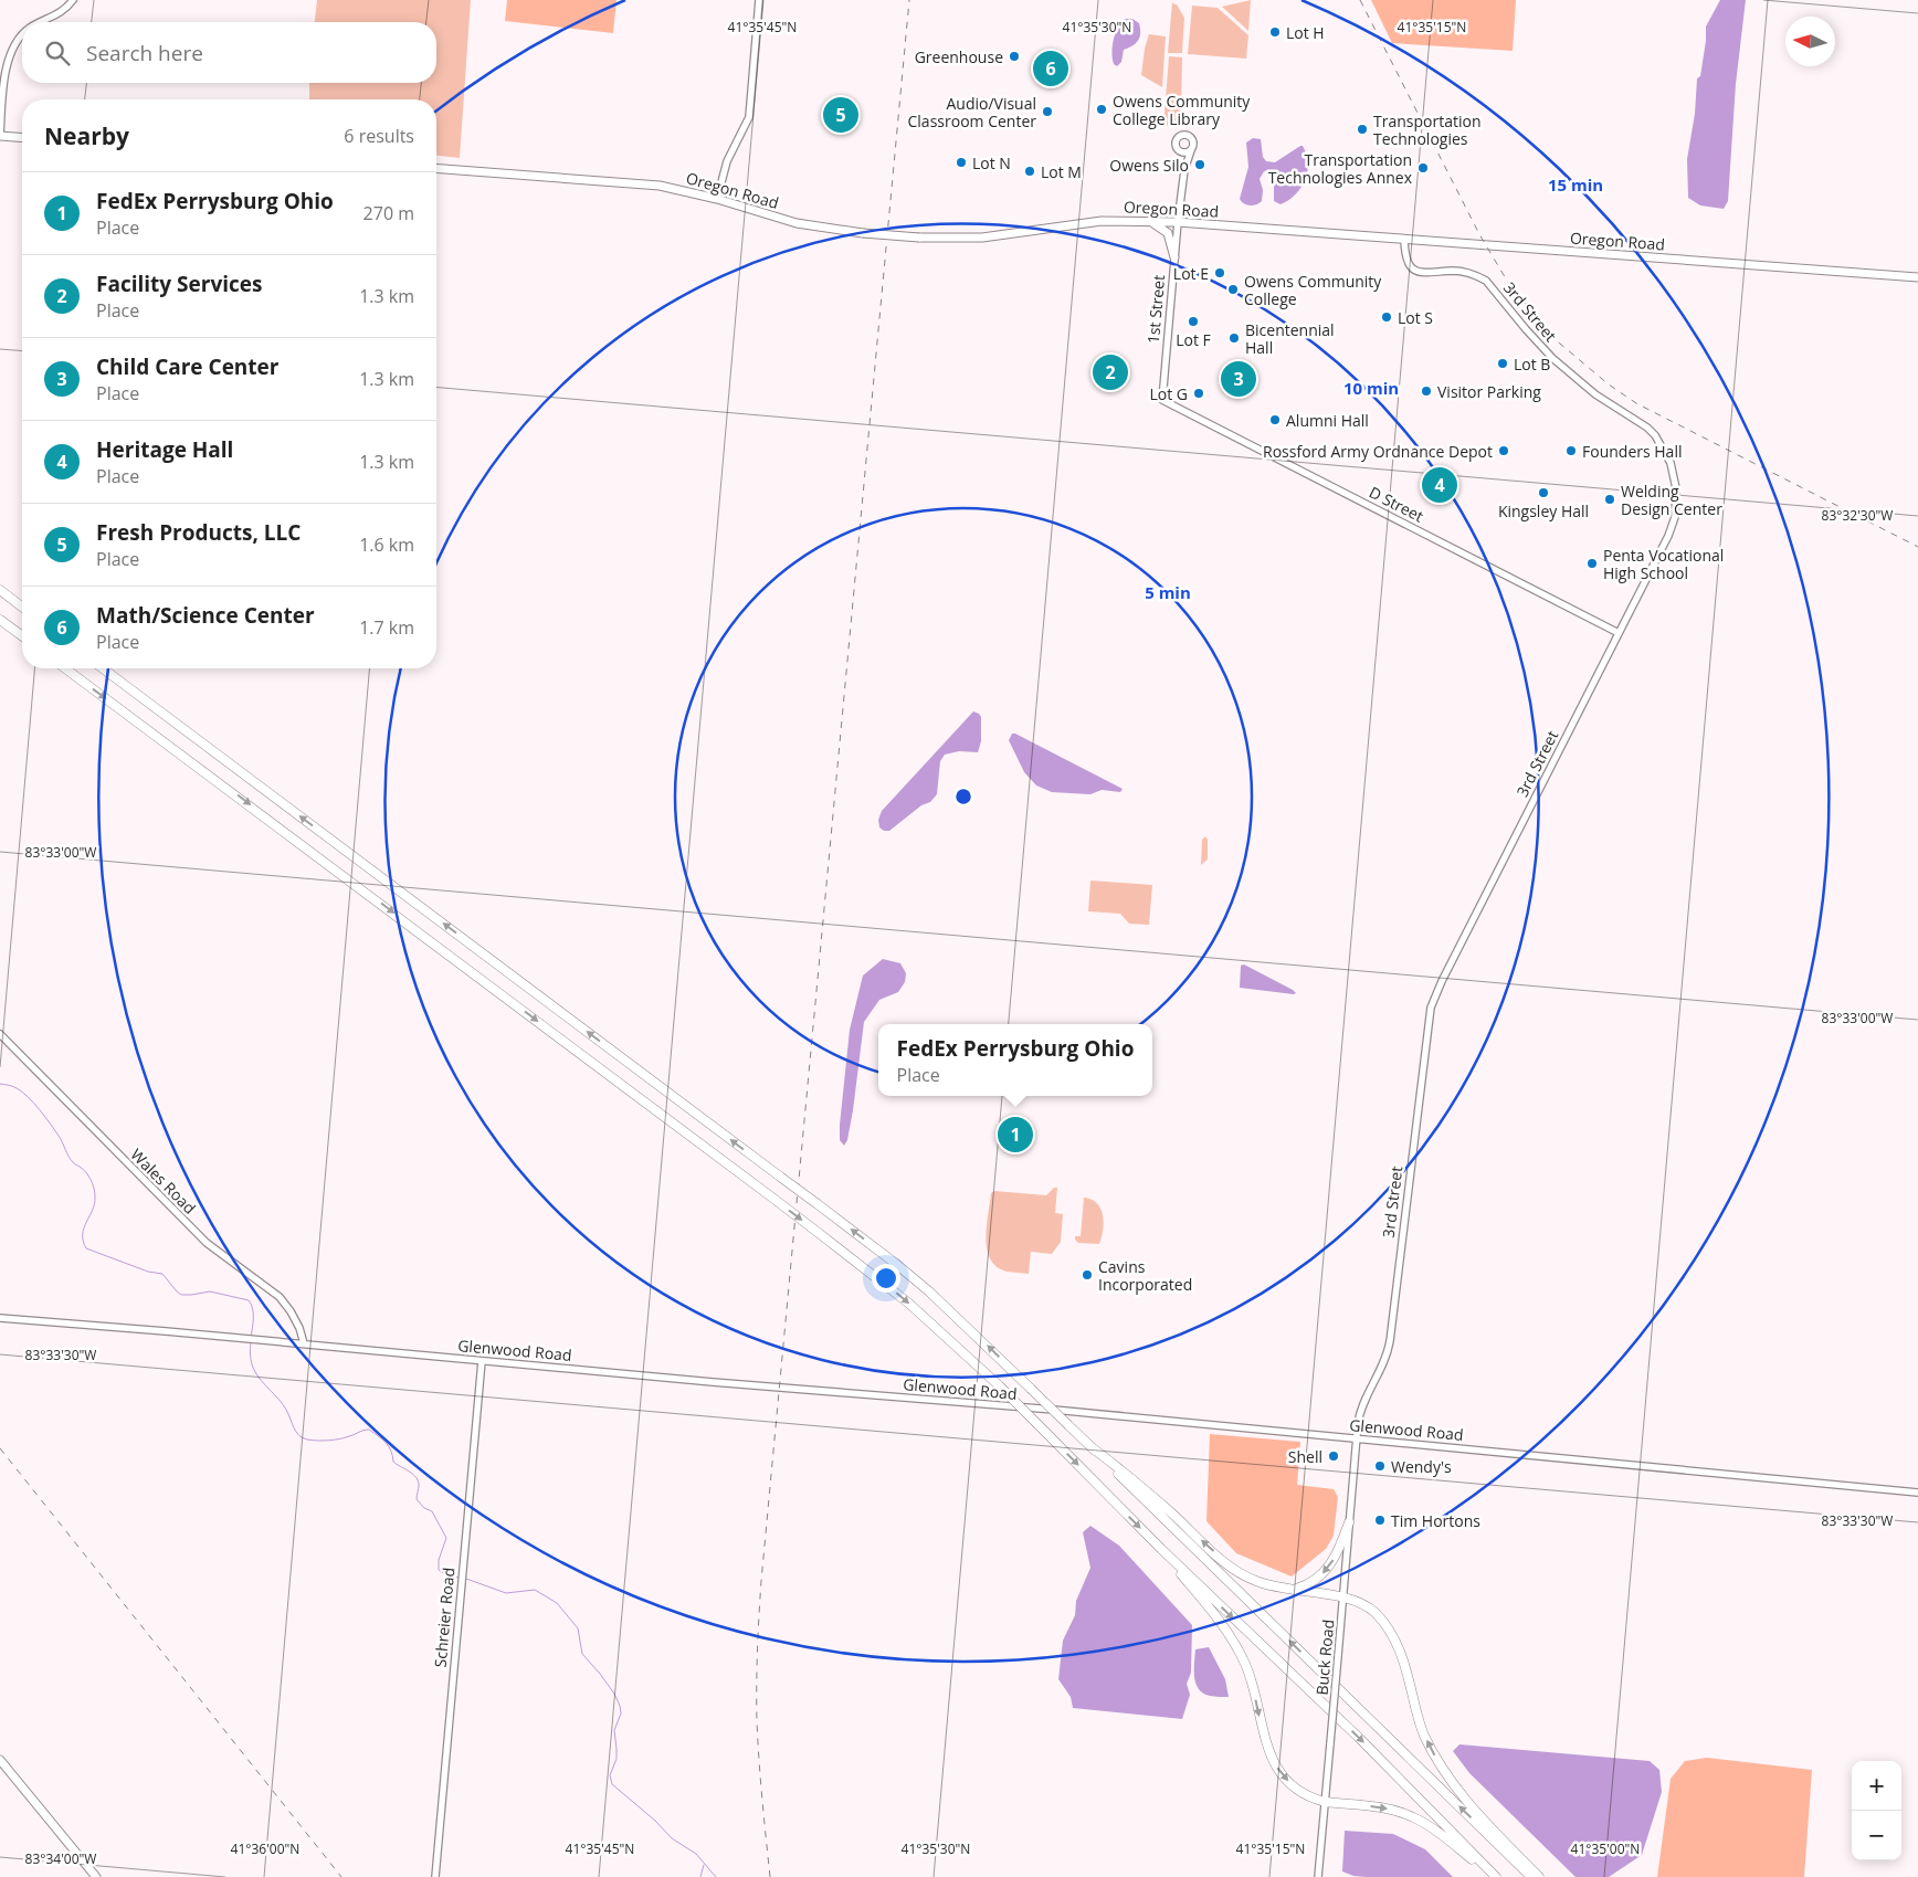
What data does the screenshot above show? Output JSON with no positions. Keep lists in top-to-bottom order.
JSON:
{
  "streets": {
    "main road": ["Oregon Road"],
    "street": [
      "1st Street",
      "3rd Street",
      "D Street",
      "Wales Road",
      "Glenwood Road",
      "Schreier Road",
      "Buck Road"
    ]
  },
  "crossings": [
    ["Oregon Road", "1st Street"],
    ["Oregon Road", "3rd Street"],
    ["1st Street", "D Street"],
    ["3rd Street", "D Street"],
    ["3rd Street", "Glenwood Road"],
    ["3rd Street", "Buck Road"],
    ["Wales Road", "Glenwood Road"],
    ["Glenwood Road", "Schreier Road"],
    ["Glenwood Road", "Buck Road"]
  ],
  "places": [
    "Lot H",
    "Greenhouse",
    "Owens Community College Library",
    "Audio/Visual Classroom Center",
    "Transportation Technologies",
    "Lot N",
    "Owens Silo",
    "Transportation Technologies Annex",
    "Lot M",
    "Lot E",
    "Owens Community College",
    "Lot S",
    "Lot F",
    "Bicentennial Hall",
    "Lot B",
    "Visitor Parking",
    "Lot G",
    "Alumni Hall",
    "Rossford Army Ordnance Depot",
    "Founders Hall",
    "Kingsley Hall",
    "Welding Design Center",
    "Penta Vocational High School",
    "Cavins Incorporated",
    "Shell",
    "Wendy's",
    "Tim Hortons"
  ],
  "north": "left",
  "page": {
    "search": "Search here",
    "pins": [
      "6",
      "5",
      "2",
      "3",
      "4",
      "1"
    ],
    "heading": ["Nearby", "6 results"],
    "list": [
      {
        "mark": "1",
        "name": "FedEx Perrysburg Ohio",
        "note": "Place",
        "value": "270 m"
      },
      {
        "mark": "2",
        "name": "Facility Services",
        "note": "Place",
        "value": "1.3 km"
      },
      {
        "mark": "3",
        "name": "Child Care Center",
        "note": "Place",
        "value": "1.3 km"
      },
      {
        "mark": "4",
        "name": "Heritage Hall",
        "note": "Place",
        "value": "1.3 km"
      },
      {
        "mark": "5",
        "name": "Fresh Products, LLC",
        "note": "Place",
        "value": "1.6 km"
      },
      {
        "mark": "6",
        "name": "Math/Science Center",
        "note": "Place",
        "value": "1.7 km"
      }
    ],
    "popup": ["FedEx Perrysburg Ohio", "Place"],
    "map_buttons": ["+", "−"]
  },
  "coordinates": [
    "41°35'45\"N",
    "41°35'30\"N",
    "41°35'15\"N",
    "83°32'30\"W",
    "83°33'00\"W",
    "83°33'30\"W",
    "41°36'00\"N",
    "41°35'00\"N",
    "83°34'00\"W"
  ],
  "rings": ["15 min", "10 min", "5 min"]
}
